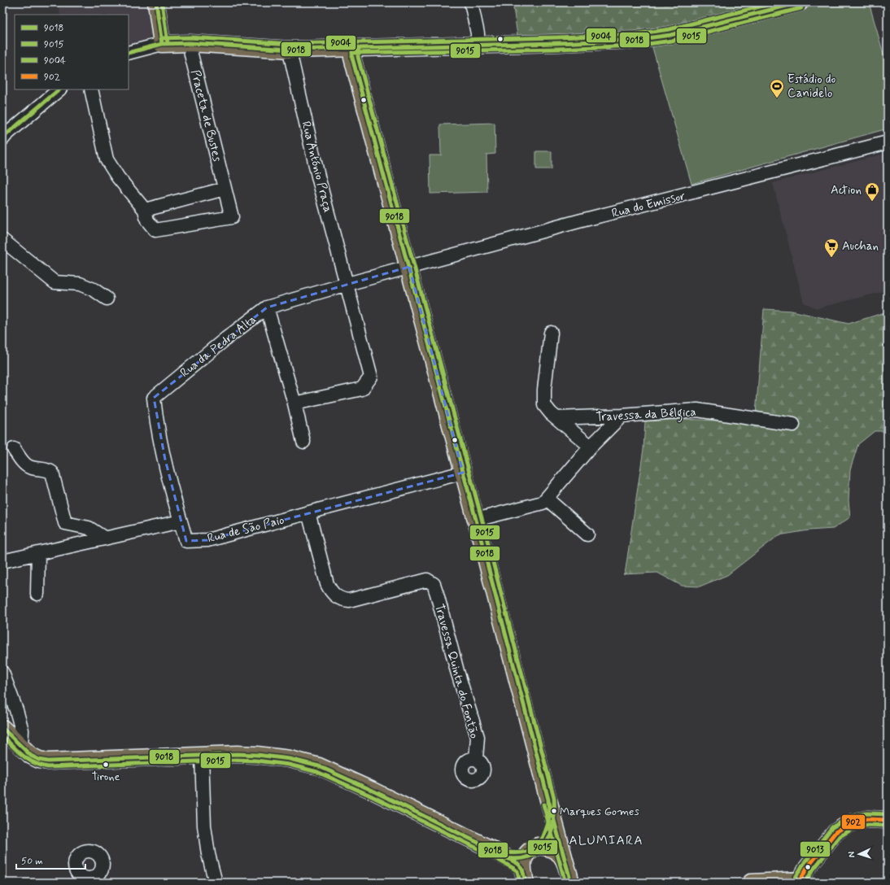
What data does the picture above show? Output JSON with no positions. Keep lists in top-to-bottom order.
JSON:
{
  "streets": {
    "street": [
      "Praceta de Bustes",
      "Rua António Praça",
      "Rua do Emissor",
      "Rua da Pedra Alta",
      "Travessa da Bélgica",
      "Rua de São Paio",
      "Travessa Quinta do Fontão"
    ]
  },
  "crossings": [
    ["Rua António Praça", "Rua da Pedra Alta"],
    ["Rua do Emissor", "Rua da Pedra Alta"],
    ["Rua da Pedra Alta", "Rua de São Paio"],
    ["Rua de São Paio", "Travessa Quinta do Fontão"]
  ],
  "districts": ["ALUMIARA"],
  "places": {
    "sports": ["Estádio do Canidelo"],
    "shop": ["Action"],
    "supermarket": ["Auchan"],
    "other": ["Tirone", "Marques Gomes"]
  },
  "lines": [
    "transit line 9018",
    "transit line 9004",
    "transit line 9015",
    "transit line 9013",
    "transit line 902"
  ],
  "legend": [
    "9018",
    "9015",
    "9004",
    "902"
  ],
  "scale_bar": "50 m",
  "north": "left"
}
